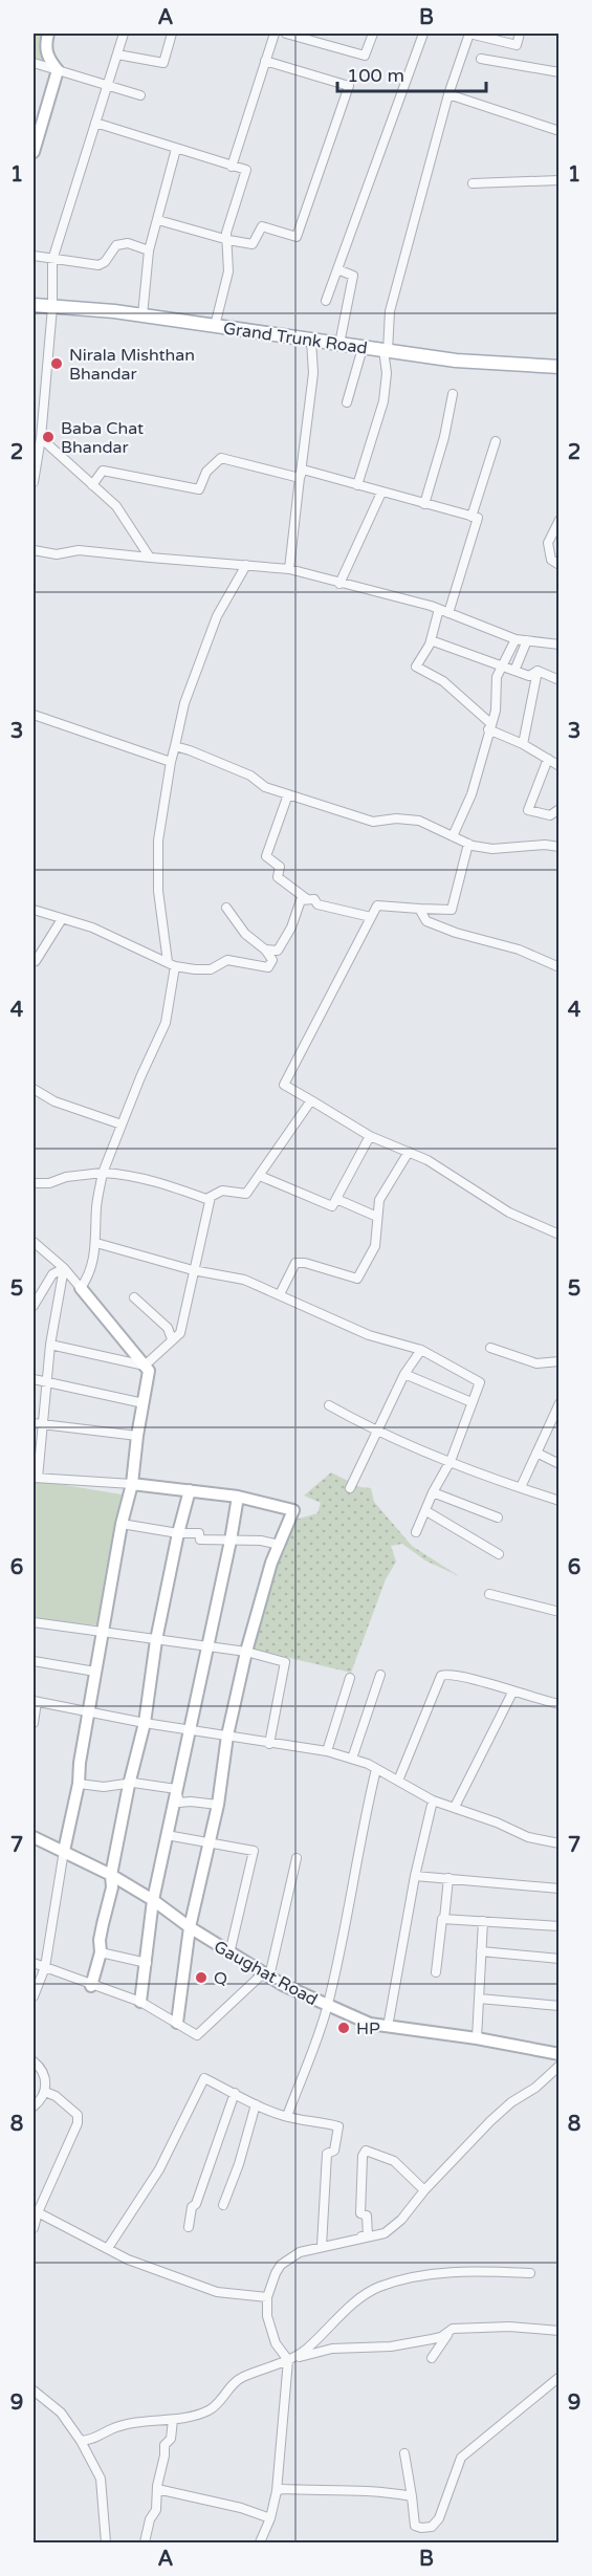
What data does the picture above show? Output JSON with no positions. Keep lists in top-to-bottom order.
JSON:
{
  "streets": {
    "main road": ["Grand Trunk Road"],
    "street": ["Gaughat Road"]
  },
  "places": [
    "Nirala Mishthan Bhandar",
    "Baba Chat Bhandar",
    "Q",
    "HP"
  ],
  "scale_bar": "100 m",
  "grid": {
    "columns": ["A", "B"],
    "rows": [
      "1",
      "2",
      "3",
      "4",
      "5",
      "6",
      "7",
      "8",
      "9"
    ]
  }
}
